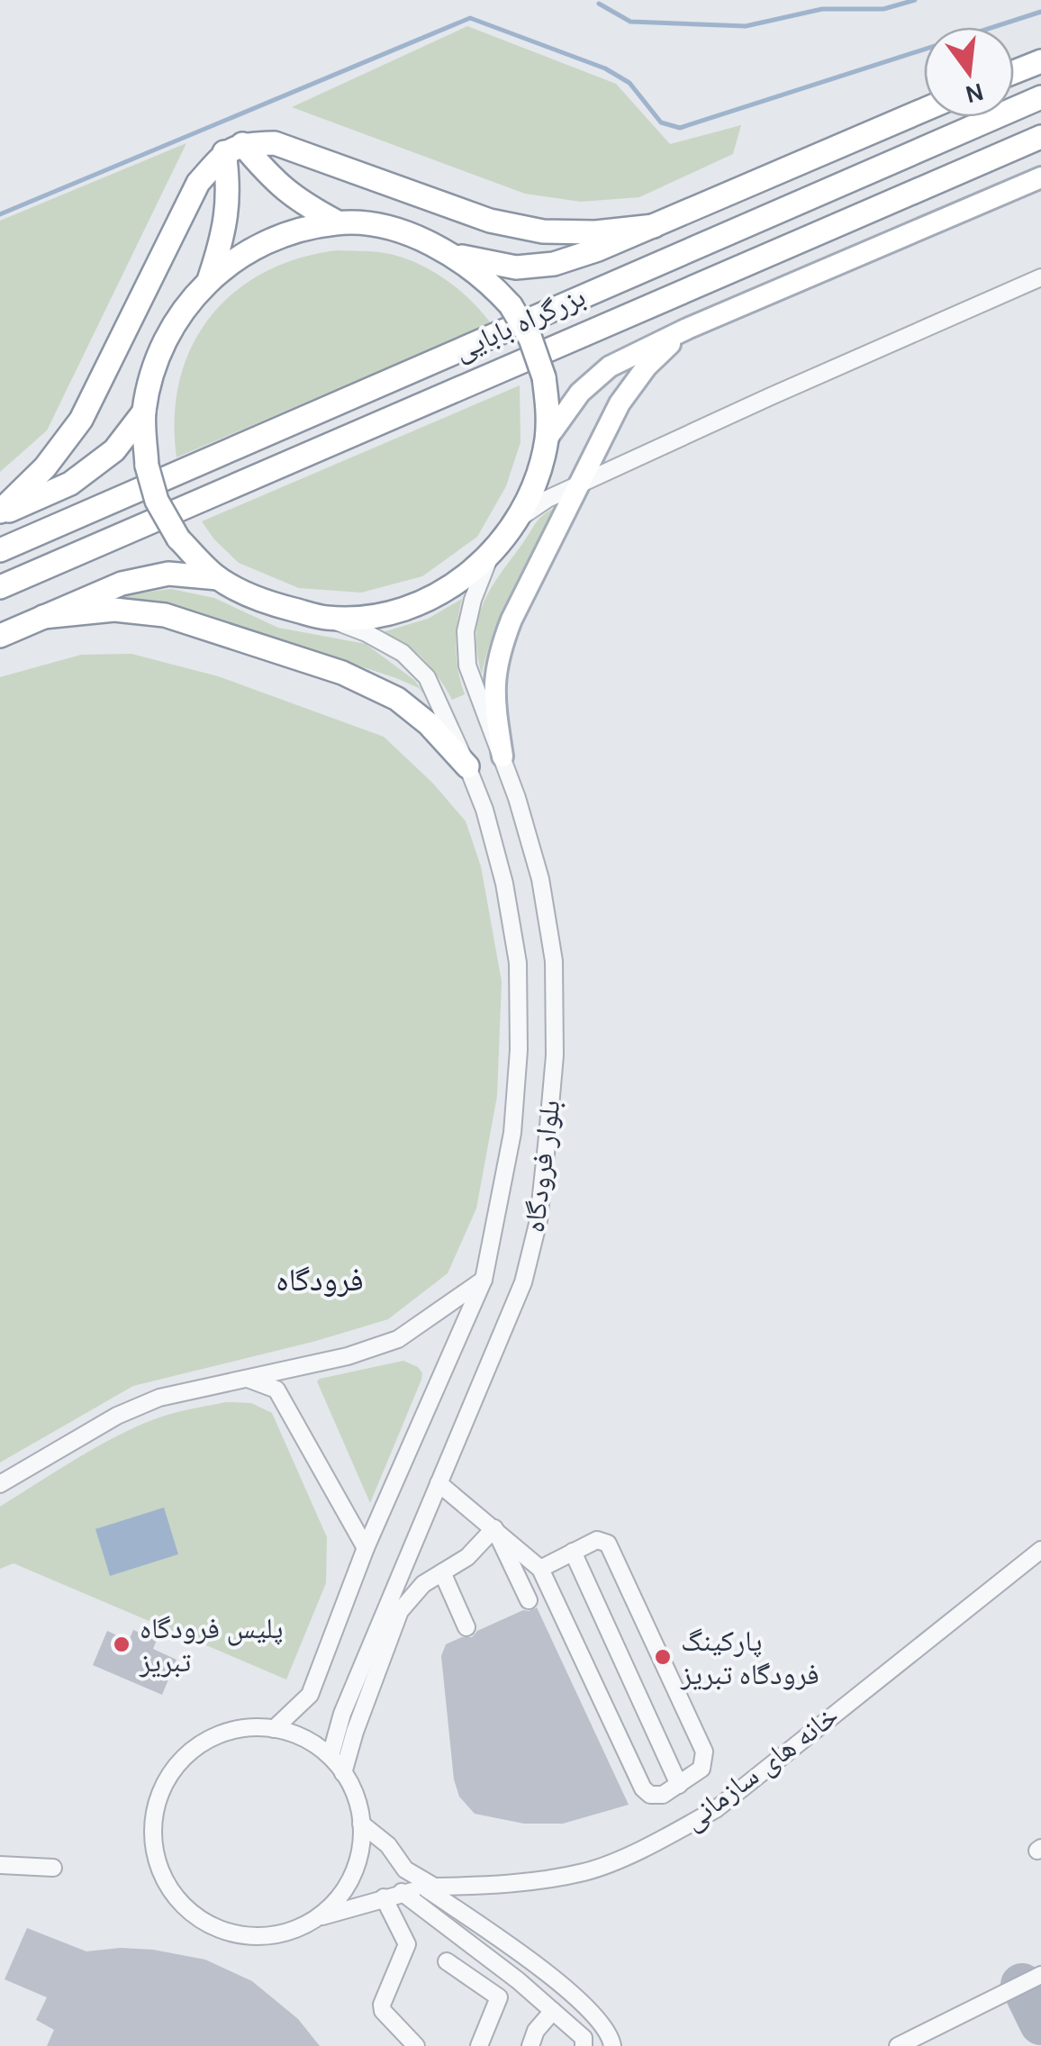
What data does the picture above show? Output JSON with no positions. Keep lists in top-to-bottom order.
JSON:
{
  "streets": {
    "highway": ["بزرگراه بابایی"],
    "street": ["بلوار فرودگاه", "خانه های سازمانی"]
  },
  "crossings": [
    ["بلوار فرودگاه", "خانه های سازمانی"]
  ],
  "districts": ["فرودگاه"],
  "places": ["پلیس فرودگاه تبریز", "پارکینگ فرودگاه تبریز"],
  "north": "bottom"
}
